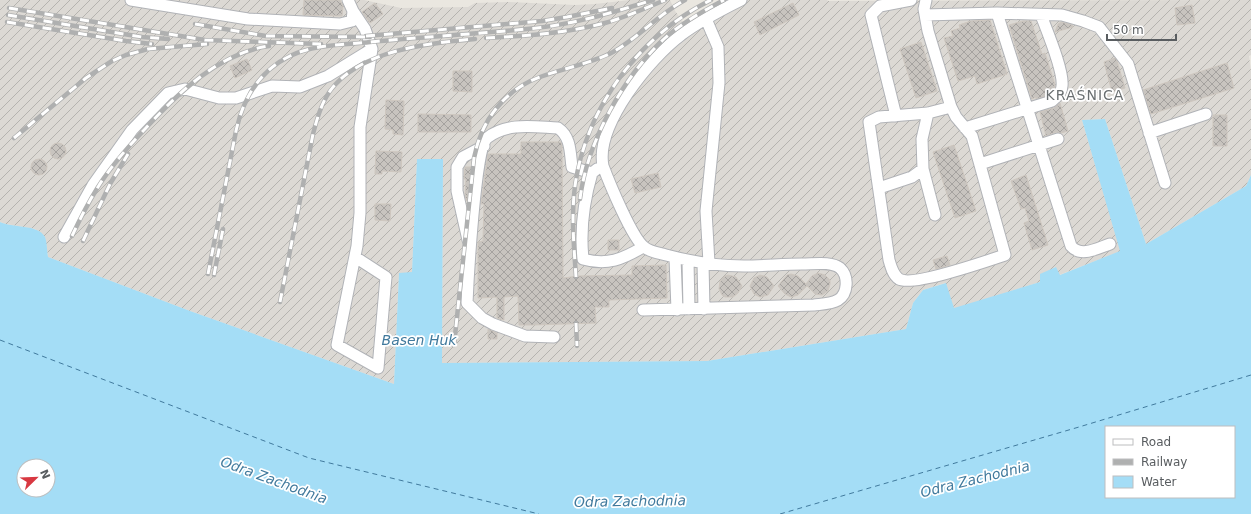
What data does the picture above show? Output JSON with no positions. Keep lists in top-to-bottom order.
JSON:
{
  "districts": ["KRAŚNICA"],
  "water": ["Basen Huk", "Odra Zachodnia"],
  "legend": ["Road", "Railway", "Water"],
  "scale_bar": "50 m",
  "north": "top right"
}
